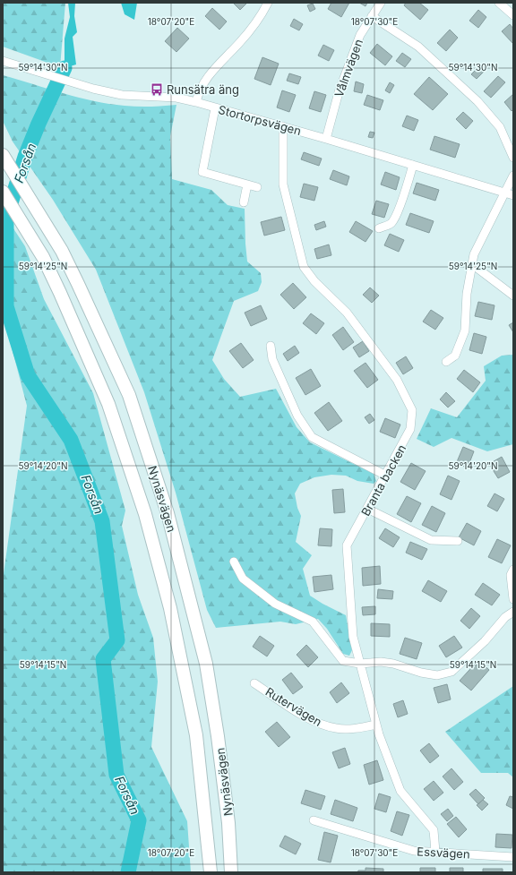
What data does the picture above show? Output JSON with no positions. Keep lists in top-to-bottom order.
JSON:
{
  "streets": {
    "highway": ["Nynäsvägen"],
    "street": [
      "Vålmvägen",
      "Stortorpsvägen",
      "Branta backen",
      "Rutervägen",
      "Essvägen"
    ]
  },
  "crossings": [
    ["Vålmvägen", "Stortorpsvägen"],
    ["Stortorpsvägen", "Branta backen"],
    ["Branta backen", "Rutervägen"],
    ["Branta backen", "Essvägen"]
  ],
  "water": ["Forsån"],
  "places": {
    "bus stop": ["Runsätra äng"]
  },
  "coordinates": [
    "18°07'20\"E",
    "18°07'30\"E",
    "59°14'30\"N",
    "59°14'25\"N",
    "59°14'20\"N",
    "59°14'15\"N"
  ]
}
